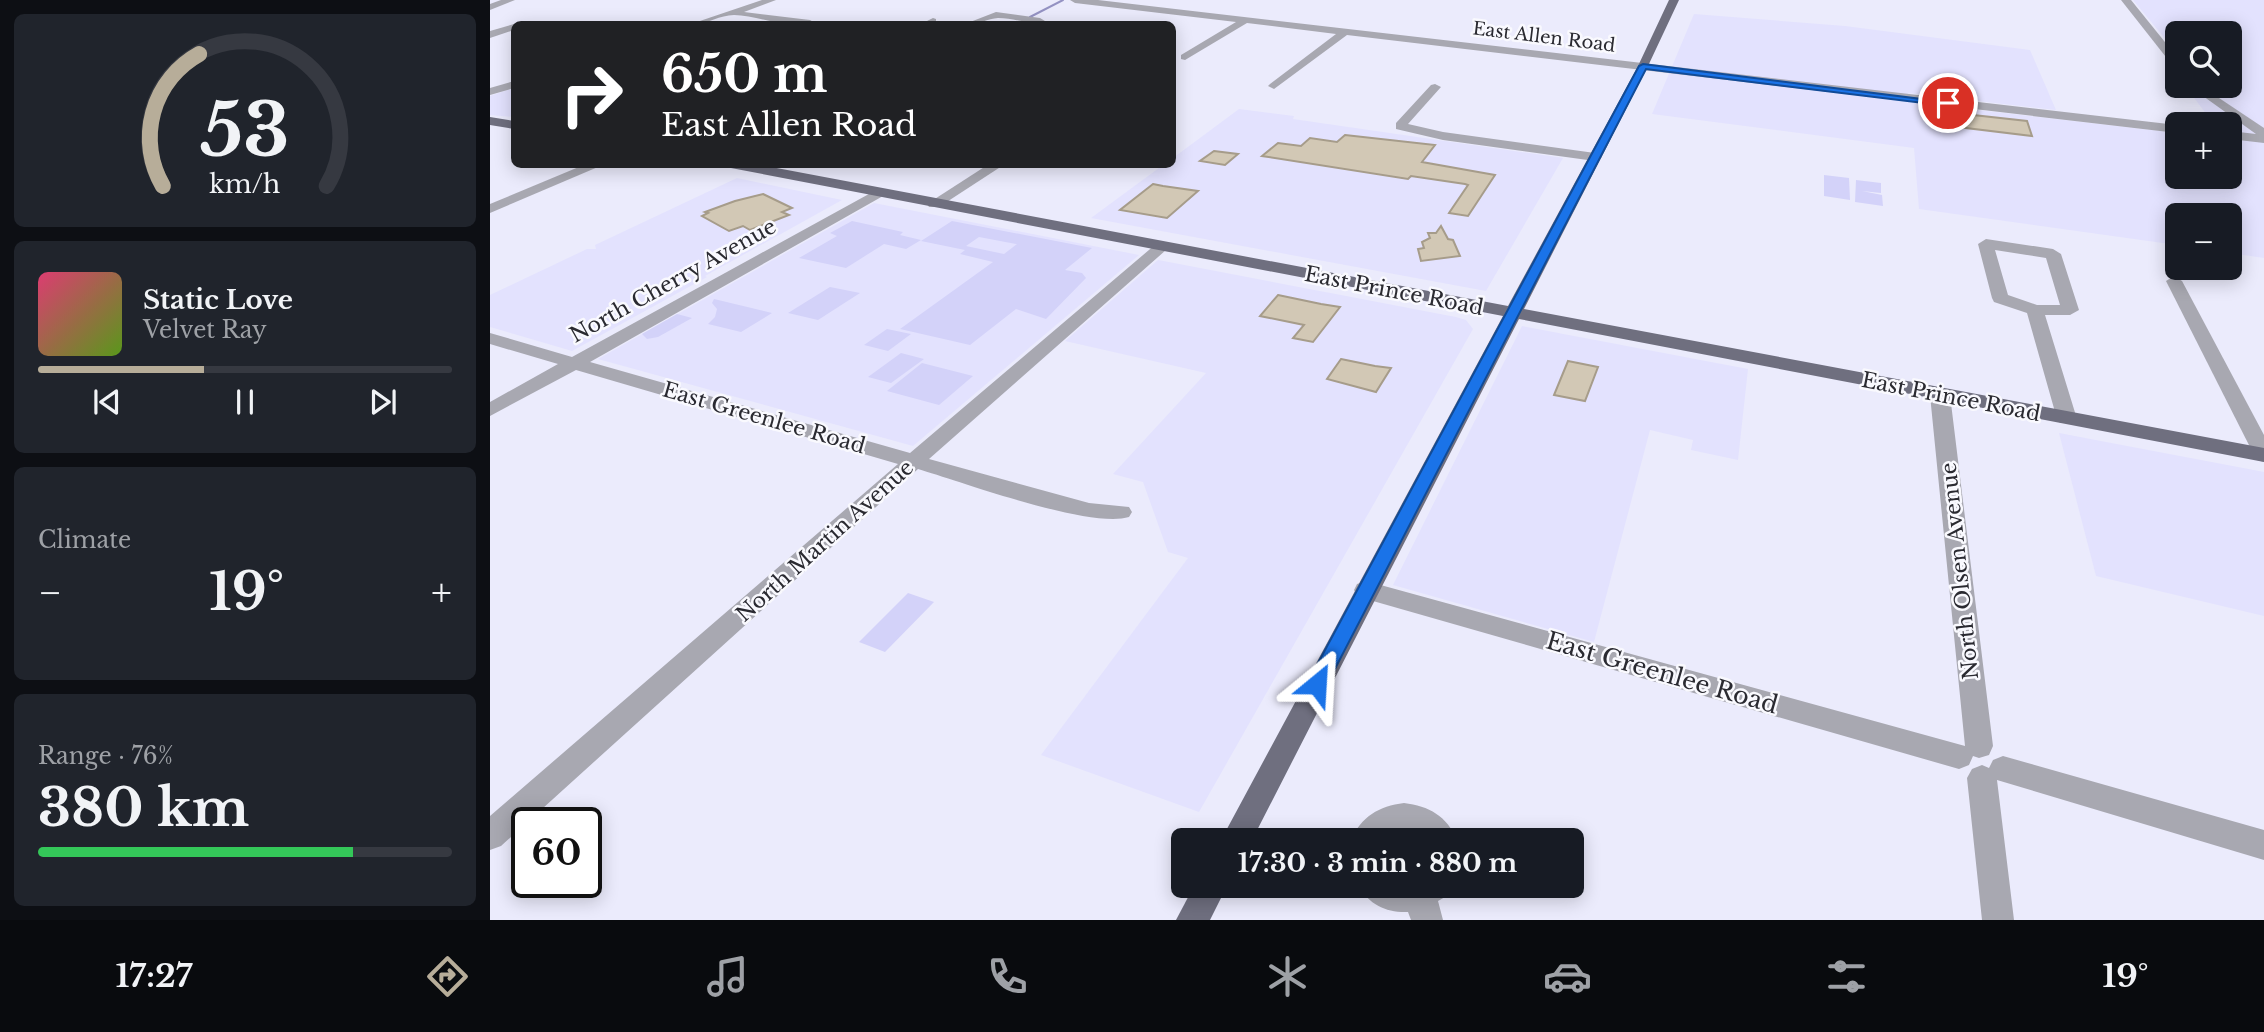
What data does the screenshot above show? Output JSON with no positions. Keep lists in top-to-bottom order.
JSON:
{
  "streets": {
    "main road": ["East Prince Road"],
    "street": [
      "East Allen Road",
      "North Cherry Avenue",
      "East Greenlee Road",
      "North Martin Avenue",
      "North Olsen Avenue"
    ]
  },
  "crossings": [
    ["North Cherry Avenue", "East Prince Road"],
    ["North Cherry Avenue", "East Greenlee Road"],
    ["East Prince Road", "North Martin Avenue"],
    ["East Prince Road", "North Olsen Avenue"],
    ["East Greenlee Road", "North Martin Avenue"],
    ["East Greenlee Road", "North Olsen Avenue"]
  ],
  "page": {
    "map_buttons": ["+", "−"],
    "turn": ["650 m", "East Allen Road"],
    "song": ["Static Love", "Velvet Ray"],
    "tile": [
      "Climate",
      ["Range · 76%", "380 km"]
    ],
    "heat": ["−", "19°", "+"],
    "limit": "60",
    "trip": "17:30 · 3 min · 880 m",
    "tabs": ["17:27", "19°"],
    "gauge": ["53", "km/h"]
  }
}
